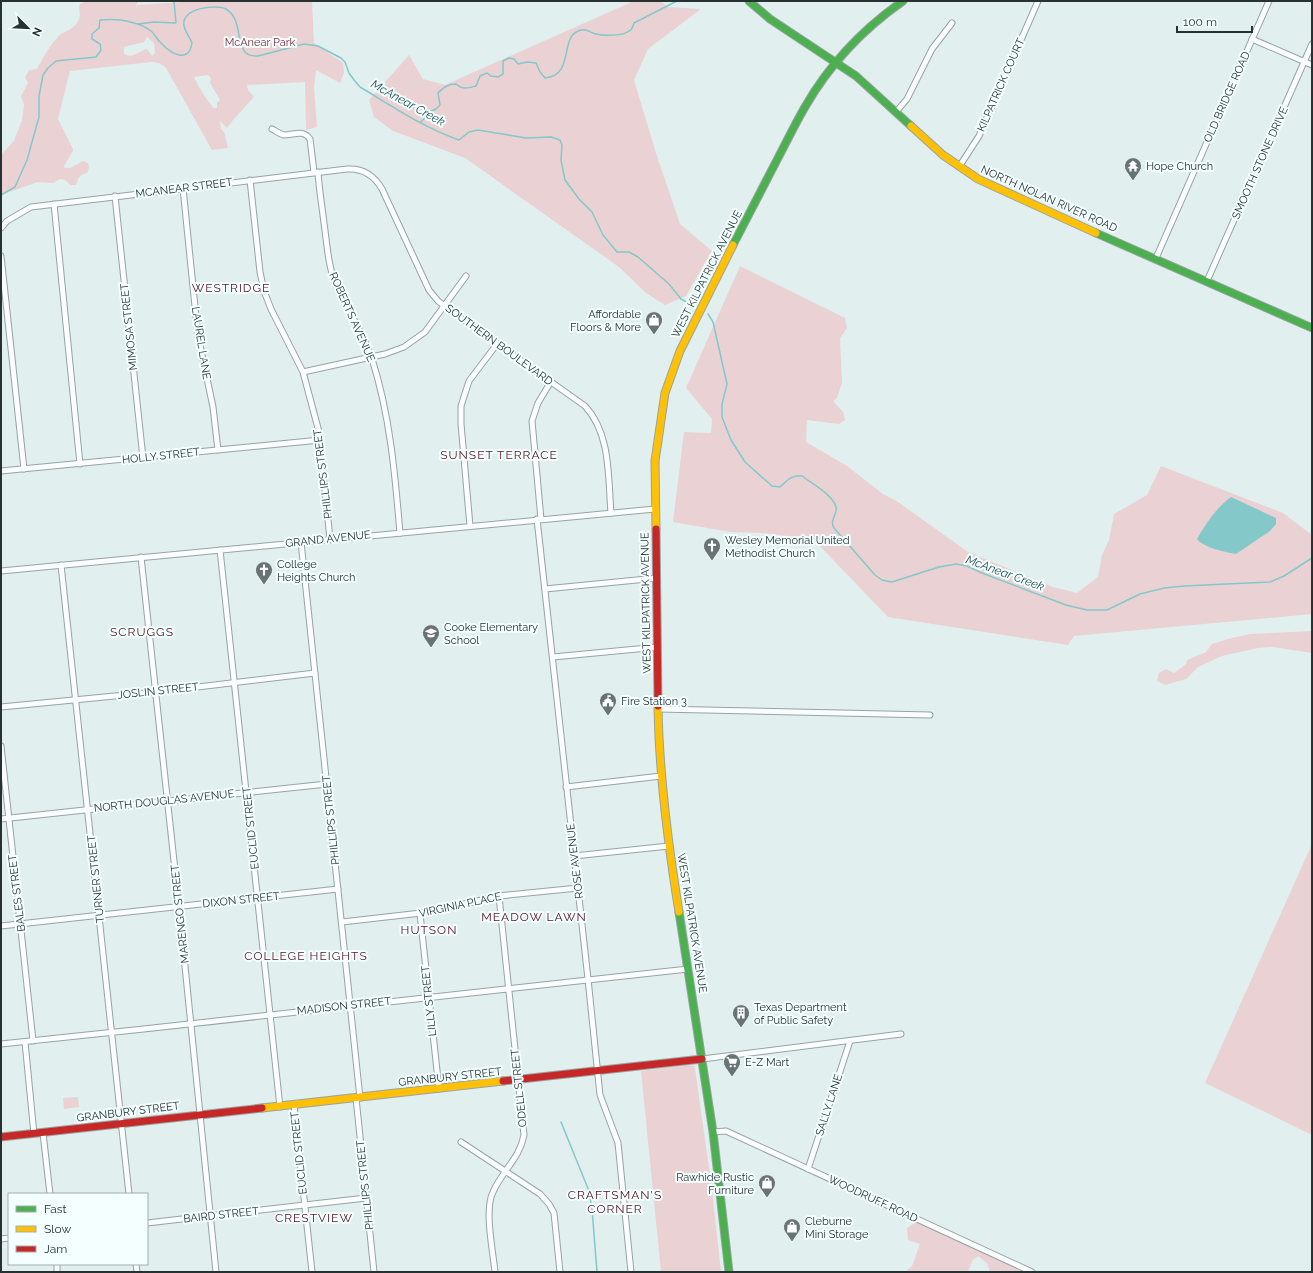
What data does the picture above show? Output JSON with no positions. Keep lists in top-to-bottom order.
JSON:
{
  "streets": {
    "main road": ["NORTH NOLAN RIVER ROAD", "WEST KILPATRICK AVENUE", "GRANBURY STREET"],
    "street": [
      "KILPATRICK COURT",
      "OLD BRIDGE ROAD",
      "SMOOTH STONE DRIVE",
      "MCANEAR STREET",
      "ROBERTS AVENUE",
      "MIMOSA STREET",
      "LAUREL LANE",
      "SOUTHERN BOULEVARD",
      "HOLLY STREET",
      "PHILLIPS STREET",
      "GRAND AVENUE",
      "JOSLIN STREET",
      "NORTH DOUGLAS AVENUE",
      "EUCLID STREET",
      "ROSE AVENUE",
      "TURNER STREET",
      "BALES STREET",
      "DIXON STREET",
      "VIRGINIA PLACE",
      "MARENGO STREET",
      "LILLY STREET",
      "MADISON STREET",
      "ODELL STREET",
      "SALLY LANE",
      "WOODRUFF ROAD",
      "BAIRD STREET"
    ]
  },
  "crossings": [
    ["KILPATRICK COURT", "NORTH NOLAN RIVER ROAD"],
    ["OLD BRIDGE ROAD", "NORTH NOLAN RIVER ROAD"],
    ["SMOOTH STONE DRIVE", "NORTH NOLAN RIVER ROAD"],
    ["MCANEAR STREET", "ROBERTS AVENUE"],
    ["MCANEAR STREET", "MIMOSA STREET"],
    ["MCANEAR STREET", "LAUREL LANE"],
    ["MCANEAR STREET", "SOUTHERN BOULEVARD"],
    ["MCANEAR STREET", "PHILLIPS STREET"],
    ["NORTH NOLAN RIVER ROAD", "WEST KILPATRICK AVENUE"],
    ["WEST KILPATRICK AVENUE", "GRAND AVENUE"],
    ["WEST KILPATRICK AVENUE", "MADISON STREET"],
    ["WEST KILPATRICK AVENUE", "GRANBURY STREET"],
    ["WEST KILPATRICK AVENUE", "WOODRUFF ROAD"],
    ["ROBERTS AVENUE", "GRAND AVENUE"],
    ["MIMOSA STREET", "HOLLY STREET"],
    ["LAUREL LANE", "HOLLY STREET"],
    ["SOUTHERN BOULEVARD", "GRAND AVENUE"],
    ["SOUTHERN BOULEVARD", "ROSE AVENUE"],
    ["HOLLY STREET", "PHILLIPS STREET"],
    ["PHILLIPS STREET", "GRAND AVENUE"],
    ["PHILLIPS STREET", "JOSLIN STREET"],
    ["PHILLIPS STREET", "NORTH DOUGLAS AVENUE"],
    ["PHILLIPS STREET", "DIXON STREET"],
    ["PHILLIPS STREET", "VIRGINIA PLACE"],
    ["PHILLIPS STREET", "MADISON STREET"],
    ["PHILLIPS STREET", "GRANBURY STREET"],
    ["PHILLIPS STREET", "BAIRD STREET"],
    ["GRAND AVENUE", "EUCLID STREET"],
    ["GRAND AVENUE", "ROSE AVENUE"],
    ["GRAND AVENUE", "TURNER STREET"],
    ["GRAND AVENUE", "MARENGO STREET"],
    ["JOSLIN STREET", "EUCLID STREET"],
    ["JOSLIN STREET", "TURNER STREET"],
    ["JOSLIN STREET", "MARENGO STREET"],
    ["NORTH DOUGLAS AVENUE", "EUCLID STREET"],
    ["NORTH DOUGLAS AVENUE", "TURNER STREET"],
    ["NORTH DOUGLAS AVENUE", "BALES STREET"],
    ["NORTH DOUGLAS AVENUE", "MARENGO STREET"],
    ["EUCLID STREET", "DIXON STREET"],
    ["EUCLID STREET", "MADISON STREET"],
    ["EUCLID STREET", "GRANBURY STREET"],
    ["EUCLID STREET", "BAIRD STREET"],
    ["ROSE AVENUE", "VIRGINIA PLACE"],
    ["ROSE AVENUE", "MADISON STREET"],
    ["ROSE AVENUE", "GRANBURY STREET"],
    ["TURNER STREET", "DIXON STREET"],
    ["TURNER STREET", "MADISON STREET"],
    ["TURNER STREET", "GRANBURY STREET"],
    ["BALES STREET", "DIXON STREET"],
    ["BALES STREET", "MADISON STREET"],
    ["DIXON STREET", "MARENGO STREET"],
    ["VIRGINIA PLACE", "LILLY STREET"],
    ["VIRGINIA PLACE", "ODELL STREET"],
    ["MARENGO STREET", "MADISON STREET"],
    ["MARENGO STREET", "GRANBURY STREET"],
    ["MARENGO STREET", "BAIRD STREET"],
    ["LILLY STREET", "MADISON STREET"],
    ["LILLY STREET", "GRANBURY STREET"],
    ["MADISON STREET", "ODELL STREET"],
    ["GRANBURY STREET", "ODELL STREET"],
    ["GRANBURY STREET", "SALLY LANE"],
    ["SALLY LANE", "WOODRUFF ROAD"]
  ],
  "districts": [
    "WESTRIDGE",
    "SUNSET TERRACE",
    "SCRUGGS",
    "MEADOW LAWN",
    "HUTSON",
    "COLLEGE HEIGHTS",
    "CRAFTSMAN'S CORNER",
    "CRESTVIEW"
  ],
  "water": ["McAnear Creek"],
  "parks": ["McAnear Park"],
  "places": {
    "temple": ["Hope Church"],
    "shop": ["Affordable Floors & More", "Rawhide Rustic Furniture", "Cleburne Mini Storage"],
    "church": ["Wesley Memorial United Methodist Church", "College Heights Church"],
    "school or university": ["Cooke Elementary School"],
    "public building": ["Fire Station 3"],
    "building": ["Texas Department of Public Safety"],
    "supermarket": ["E-Z Mart"]
  },
  "legend": ["Fast", "Slow", "Jam"],
  "scale_bar": "100 m",
  "north": "bottom right"
}
